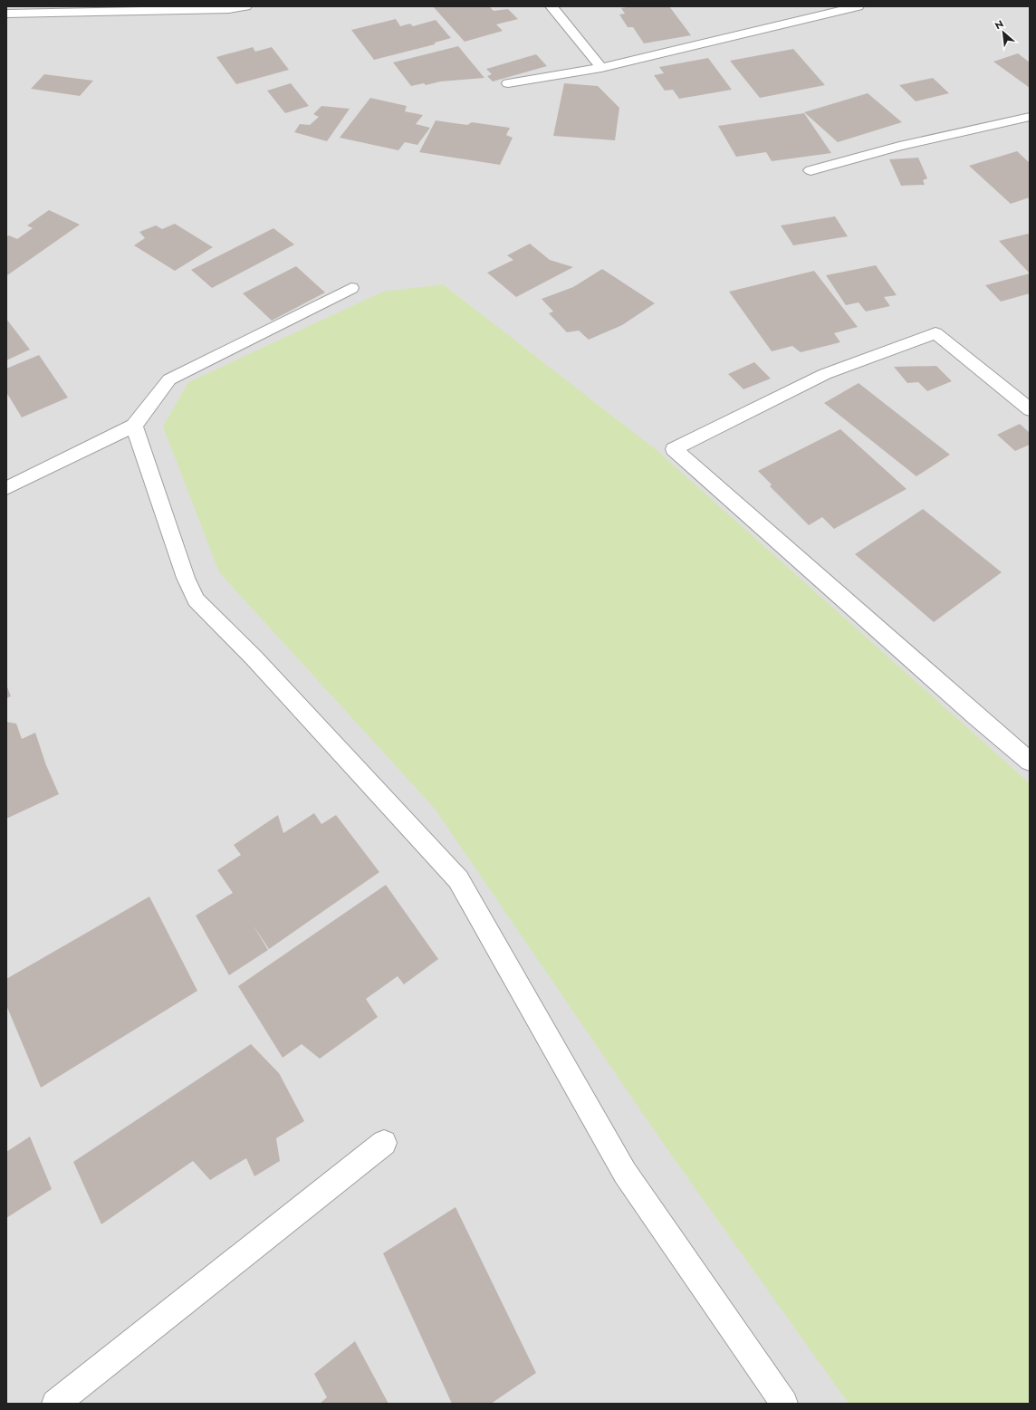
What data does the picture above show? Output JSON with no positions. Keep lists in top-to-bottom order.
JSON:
{
  "north": "top left"
}
